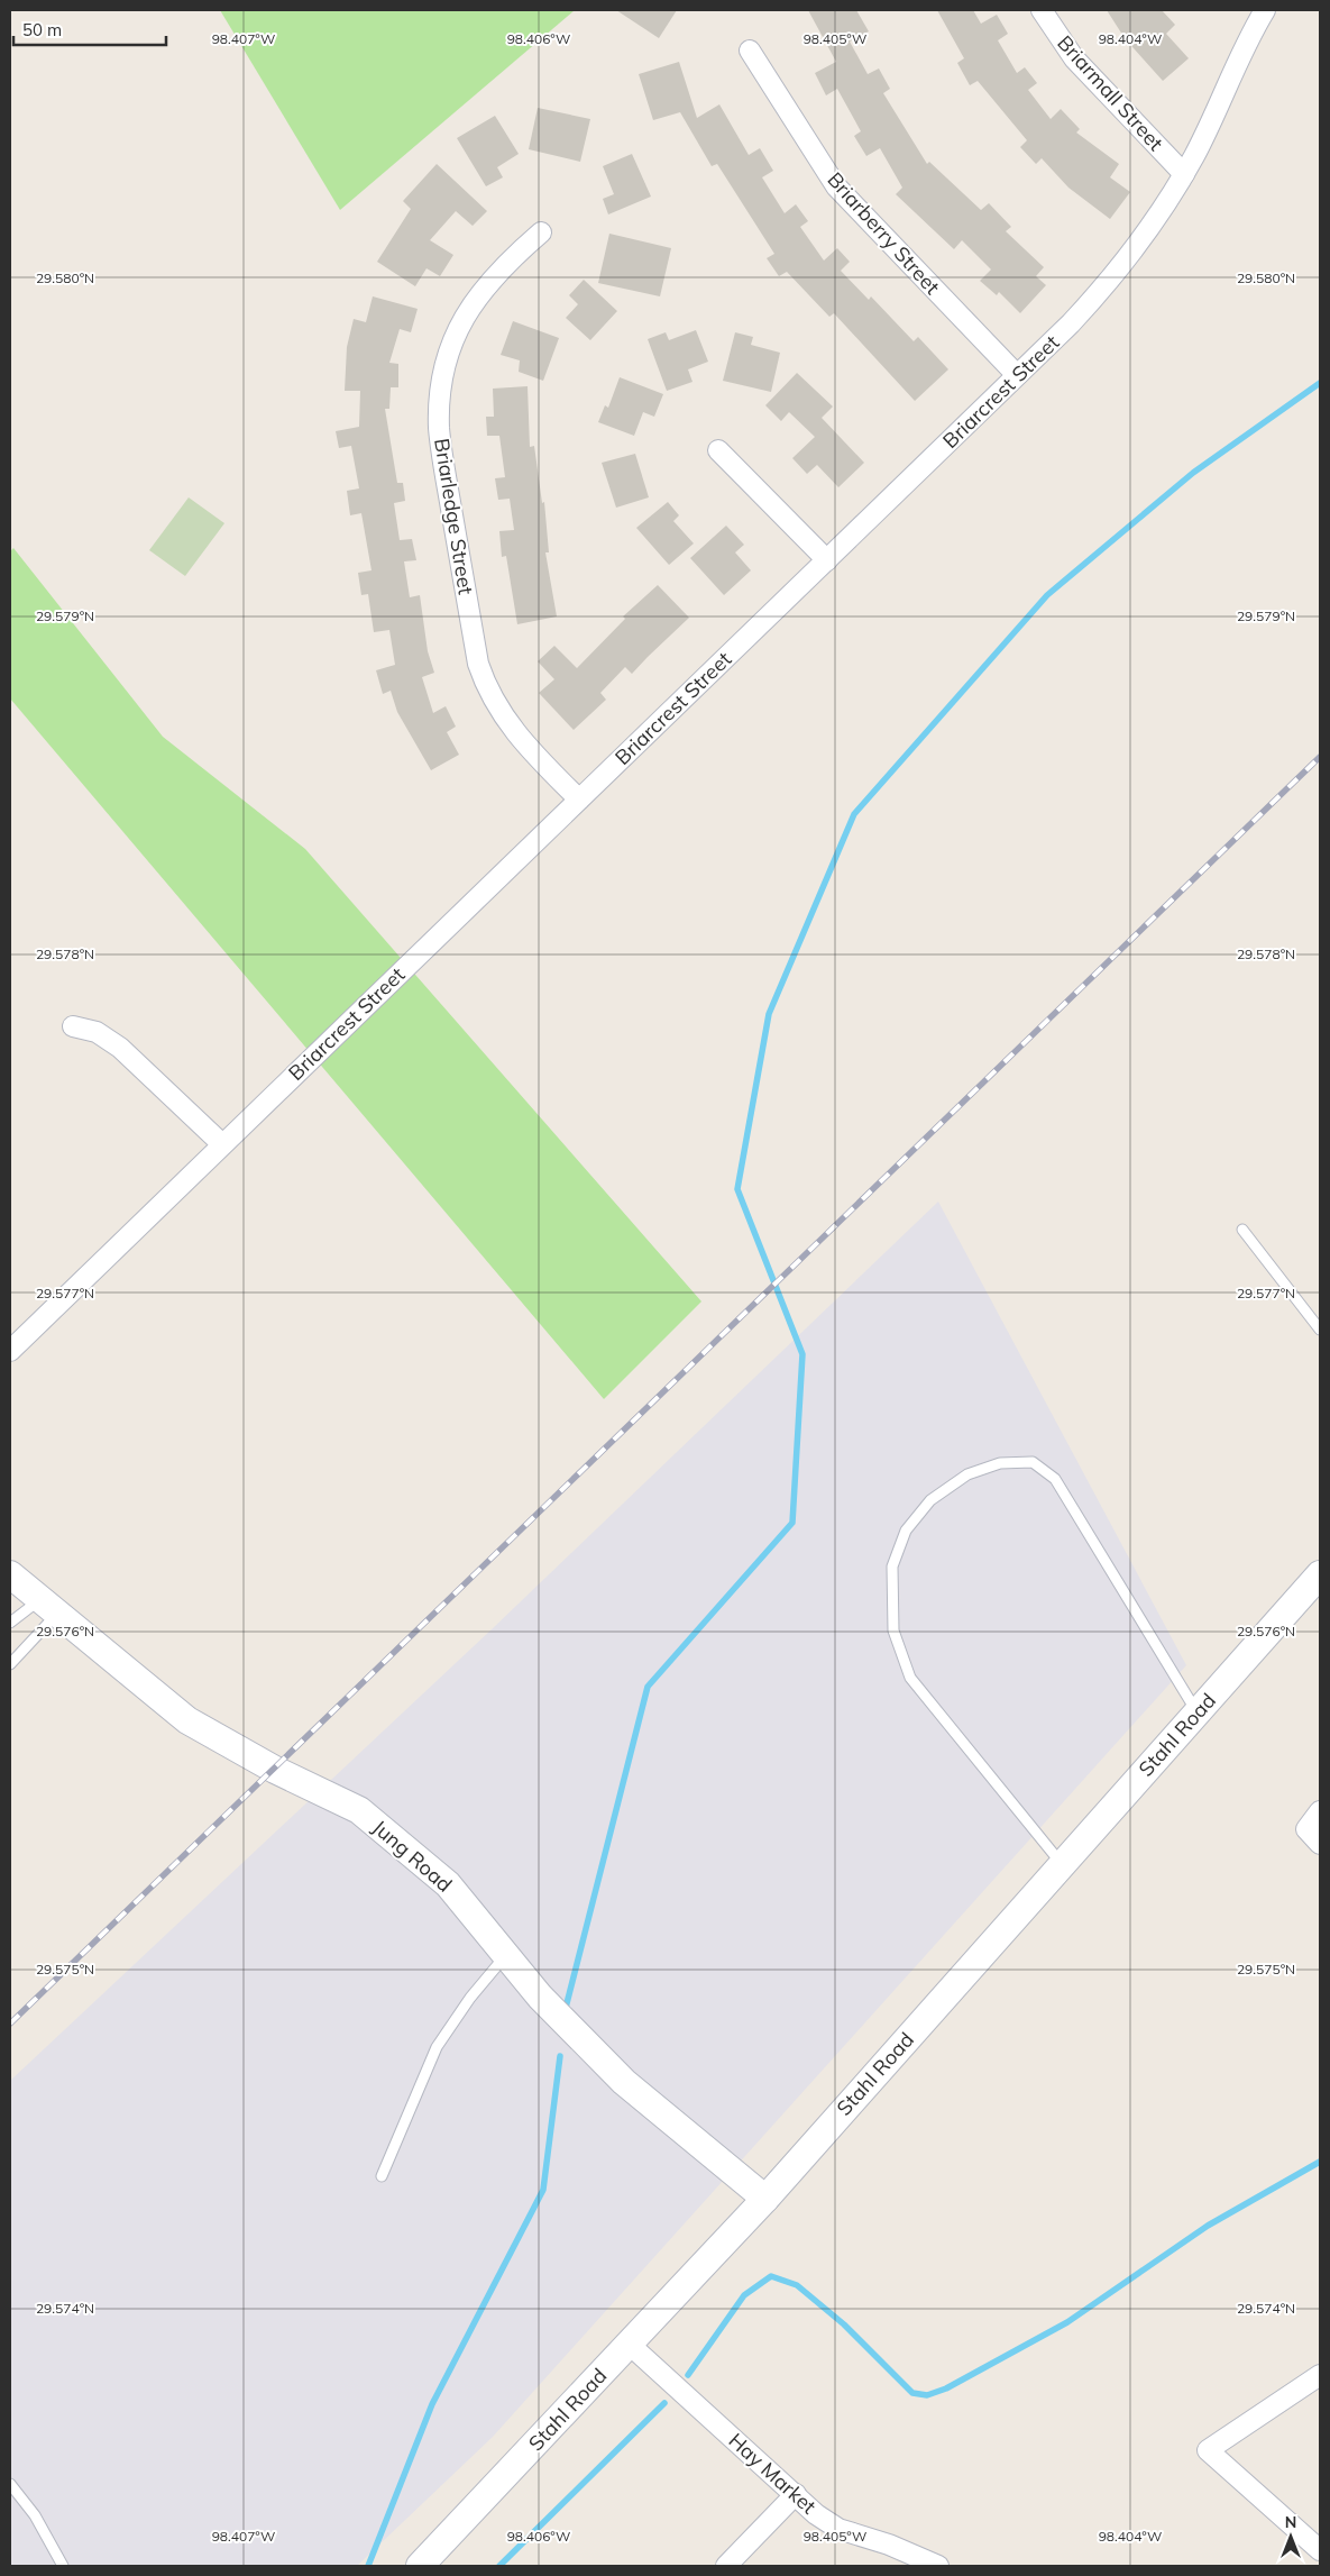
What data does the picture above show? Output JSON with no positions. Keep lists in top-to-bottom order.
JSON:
{
  "streets": {
    "street": [
      "Briarmall Street",
      "Briarberry Street",
      "Briarcrest Street",
      "Briarledge Street",
      "Stahl Road",
      "Jung Road",
      "Hay Market"
    ]
  },
  "crossings": [
    ["Briarmall Street", "Briarcrest Street"],
    ["Briarberry Street", "Briarcrest Street"],
    ["Briarcrest Street", "Briarledge Street"],
    ["Stahl Road", "Jung Road"],
    ["Stahl Road", "Hay Market"]
  ],
  "scale_bar": "50 m",
  "north": "top",
  "coordinates": [
    "98.407°W",
    "98.406°W",
    "98.405°W",
    "98.404°W",
    "29.580°N",
    "29.579°N",
    "29.578°N",
    "29.577°N",
    "29.576°N",
    "29.575°N",
    "29.574°N"
  ]
}
